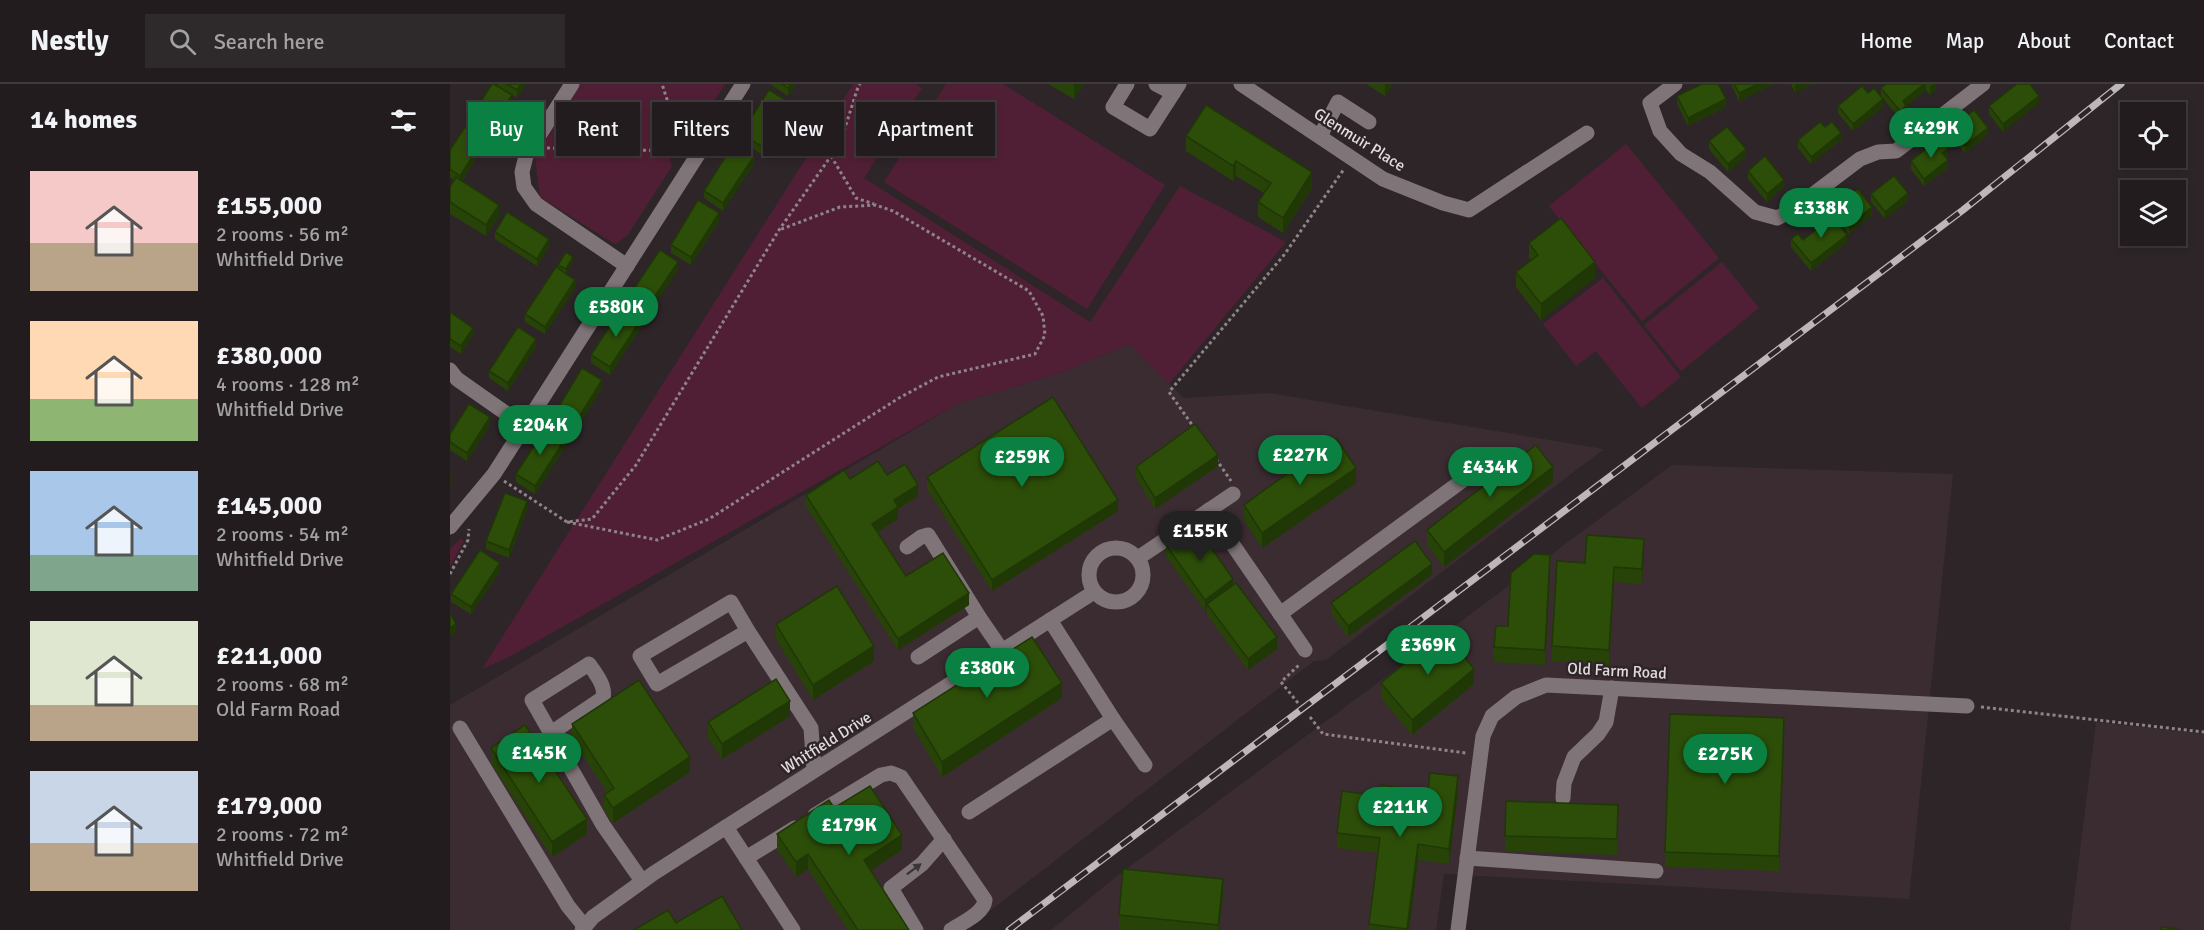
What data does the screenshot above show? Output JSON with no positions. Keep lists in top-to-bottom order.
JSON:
{
  "streets": {
    "street": ["Glenmuir Place", "Old Farm Road", "Whitfield Drive"]
  },
  "page": {
    "header": "Nestly",
    "search": "Search here",
    "nav": [
      "Home",
      "Map",
      "About",
      "Contact"
    ],
    "heading": "14 homes",
    "chip": [
      "Buy",
      "Rent",
      "Filters",
      "New",
      "Apartment"
    ],
    "price": [
      "£429K",
      "£338K",
      "£580K",
      "£204K",
      "£227K",
      "£259K",
      "£434K",
      "£155K",
      "£369K",
      "£380K",
      "£145K",
      "£275K",
      "£211K",
      "£179K"
    ],
    "list": [
      {
        "name": "£155,000",
        "note": "2 rooms · 56 m² · Whitfield Drive"
      },
      {
        "name": "£380,000",
        "note": "4 rooms · 128 m² · Whitfield Drive"
      },
      {
        "name": "£145,000",
        "note": "2 rooms · 54 m² · Whitfield Drive"
      },
      {
        "name": "£211,000",
        "note": "2 rooms · 68 m² · Old Farm Road"
      },
      {
        "name": "£179,000",
        "note": "2 rooms · 72 m² · Whitfield Drive"
      }
    ]
  }
}
